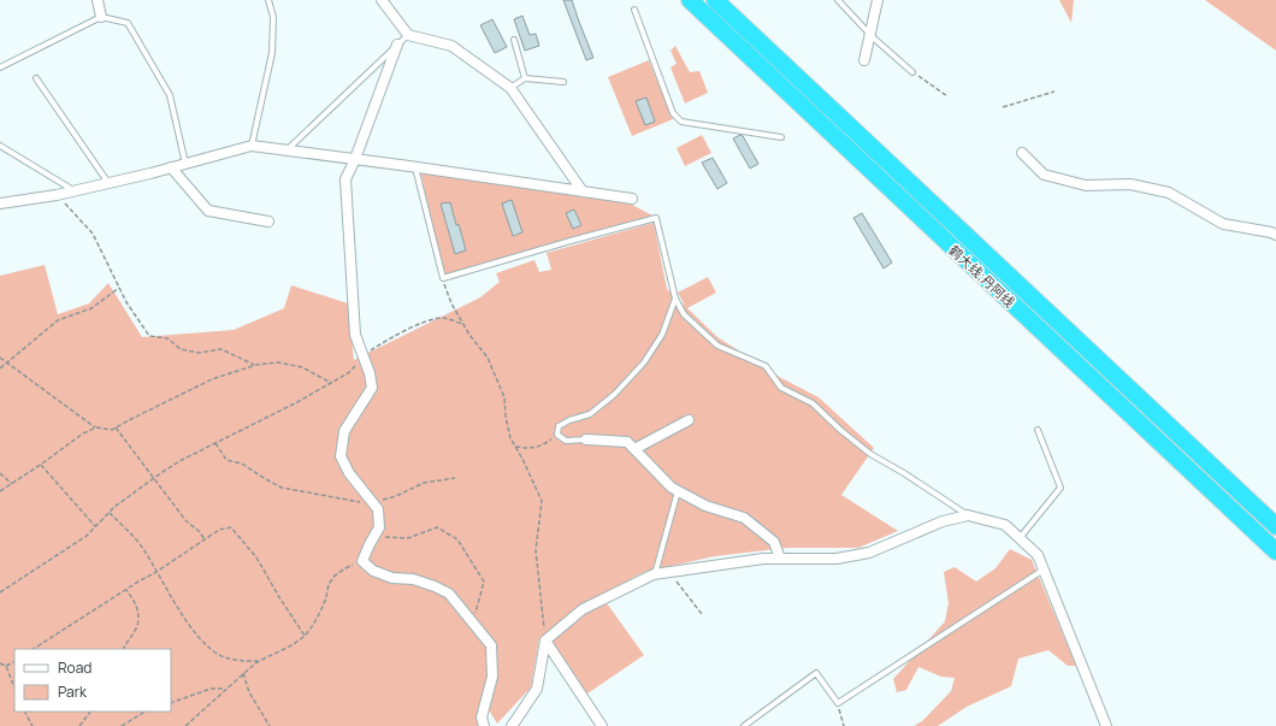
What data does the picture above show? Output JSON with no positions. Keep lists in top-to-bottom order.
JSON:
{
  "streets": {
    "highway": ["鹤大线;丹阿线"]
  },
  "legend": ["Road", "Park"]
}
